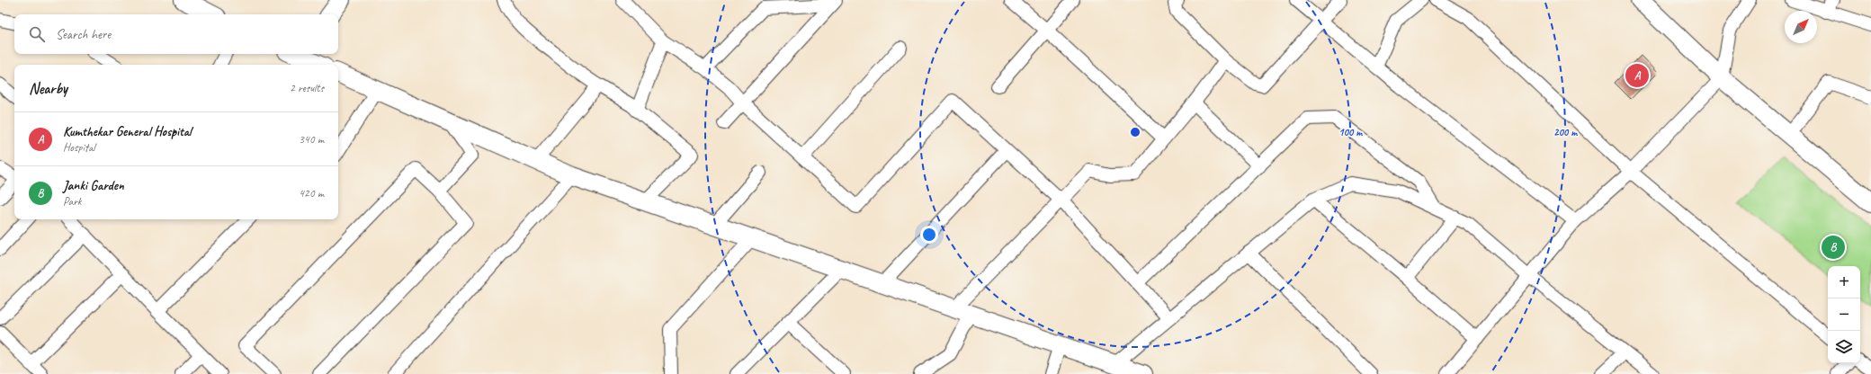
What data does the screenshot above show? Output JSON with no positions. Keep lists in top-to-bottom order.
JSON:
{
  "north": "top right",
  "page": {
    "search": "Search here",
    "pins": ["A", "B"],
    "heading": ["Nearby", "2 results"],
    "list": [
      {
        "mark": "A",
        "name": "Kumthekar General Hospital",
        "note": "Hospital",
        "value": "340 m"
      },
      {
        "mark": "B",
        "name": "Janki Garden",
        "note": "Park",
        "value": "420 m"
      }
    ],
    "map_buttons": ["+", "−"]
  },
  "rings": ["100 m", "200 m"]
}
